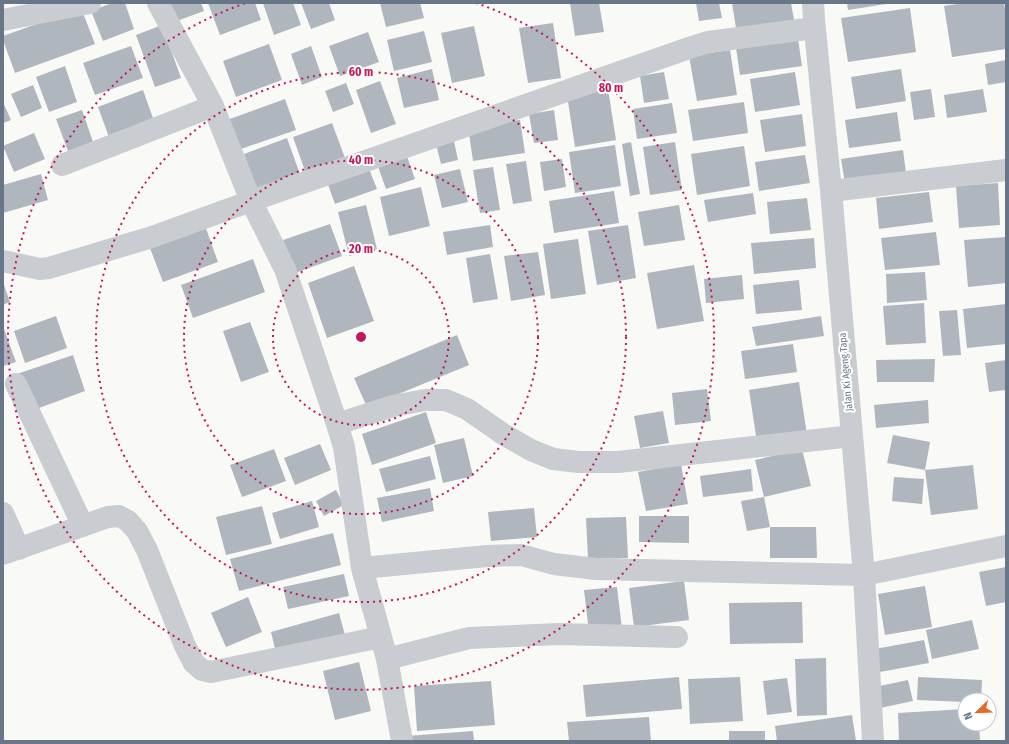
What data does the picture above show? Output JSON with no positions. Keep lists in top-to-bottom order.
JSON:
{
  "streets": {
    "street": ["Jalan Ki Ageng Tapa"]
  },
  "north": "bottom left",
  "rings": [
    "60 m",
    "80 m",
    "40 m",
    "20 m"
  ]
}
